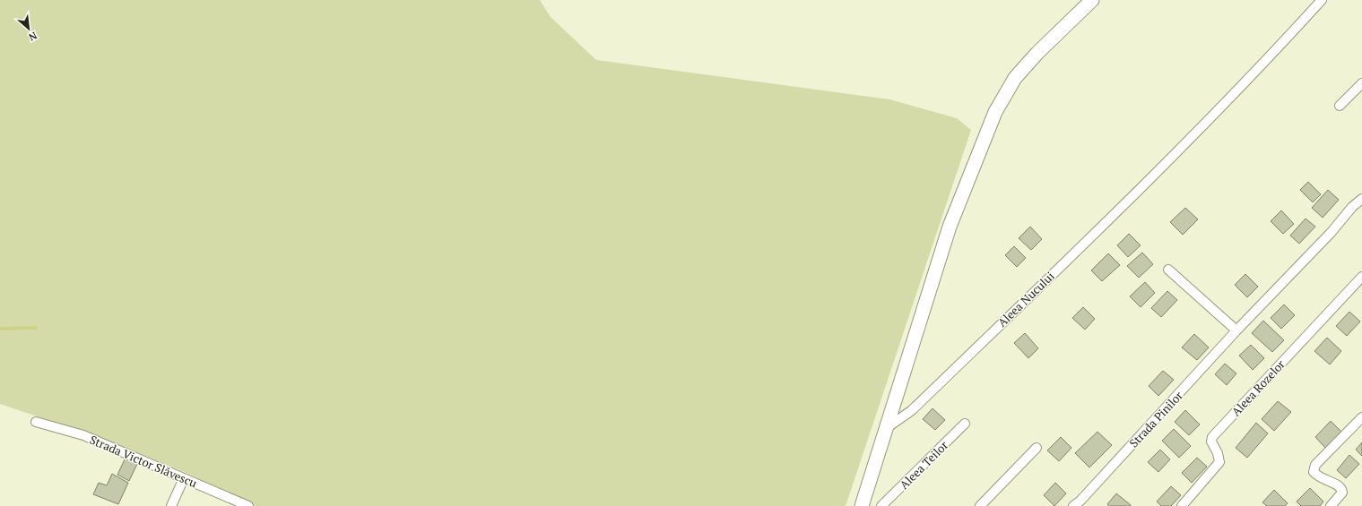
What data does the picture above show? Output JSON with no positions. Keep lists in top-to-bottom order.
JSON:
{
  "streets": {
    "street": [
      "Aleea Nucului",
      "Aleea Rozelor",
      "Strada Pinilor",
      "Strada Victor Slăvescu",
      "Aleea Teilor"
    ]
  },
  "north": "bottom right"
}
